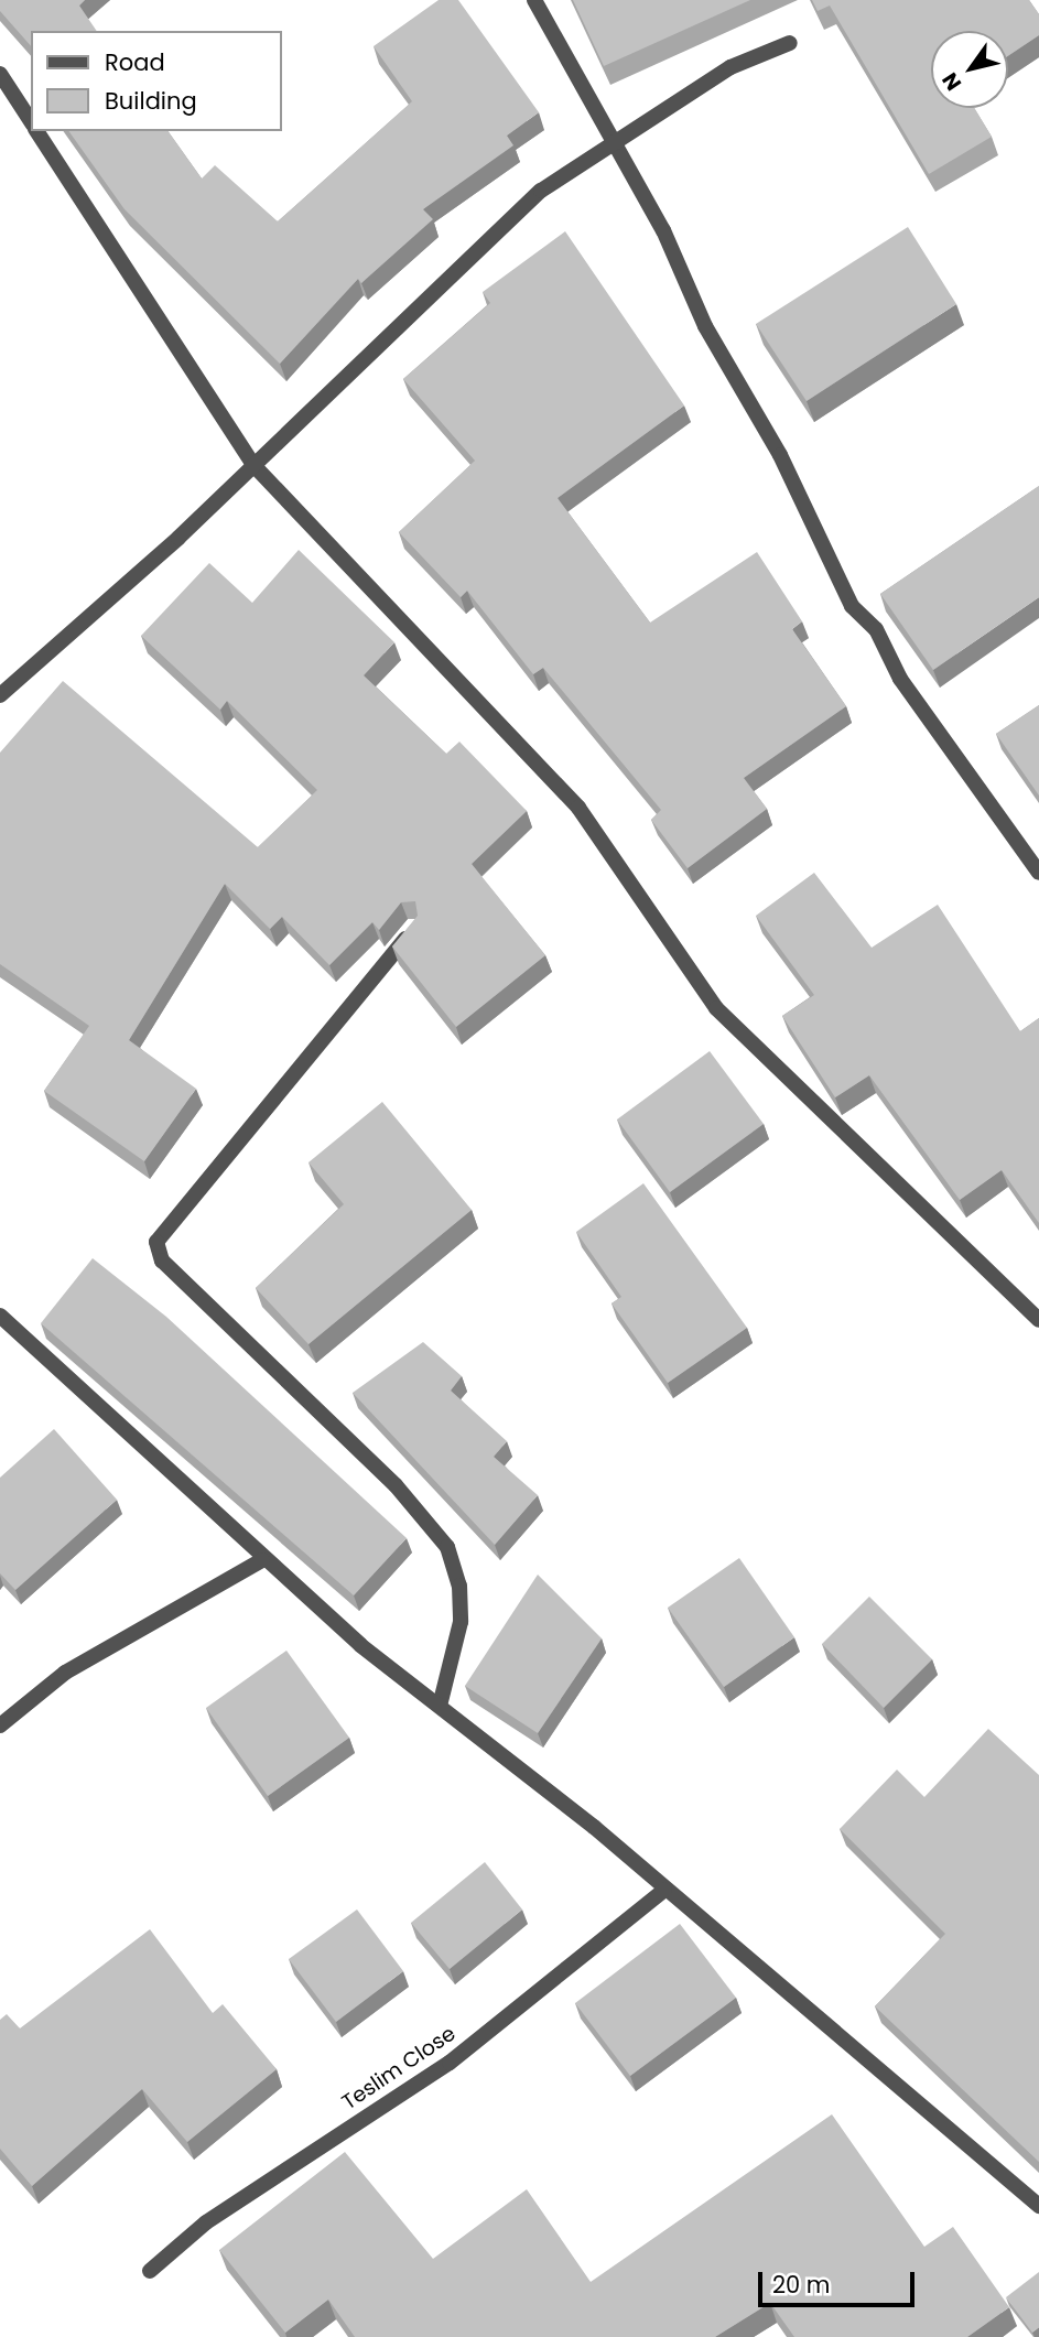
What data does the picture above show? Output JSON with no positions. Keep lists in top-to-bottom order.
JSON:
{
  "streets": {
    "street": ["Teslim Close"]
  },
  "legend": ["Road", "Building"],
  "scale_bar": "20 m",
  "north": "bottom left"
}
